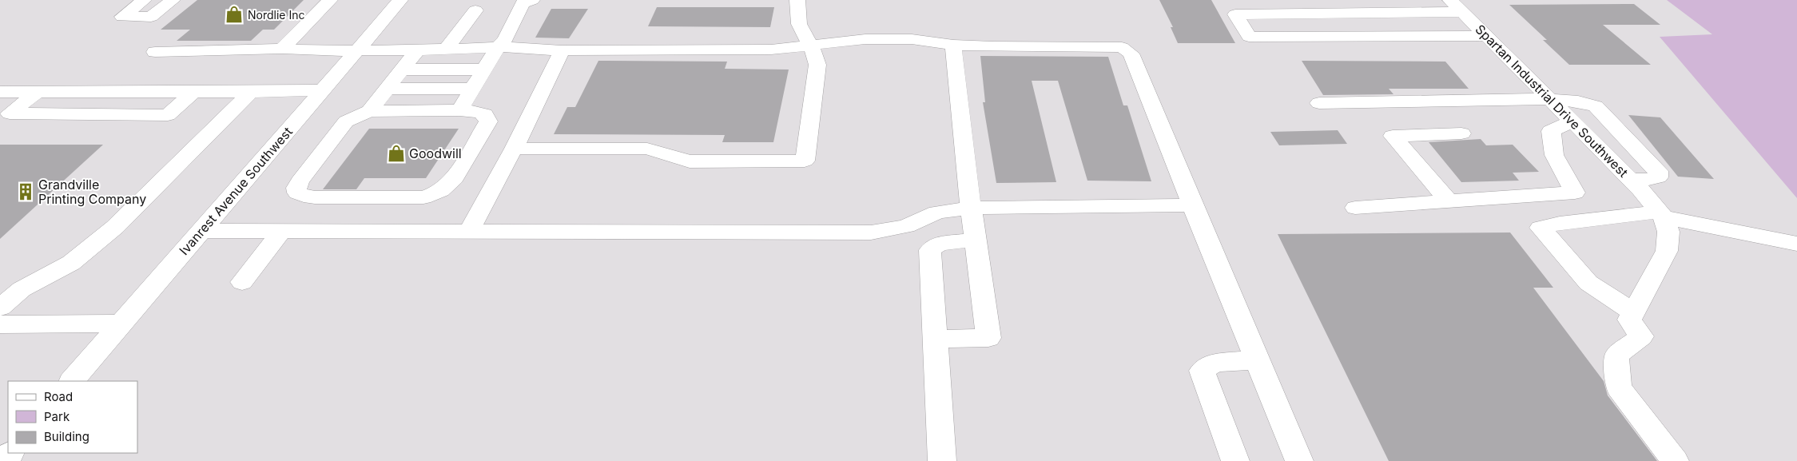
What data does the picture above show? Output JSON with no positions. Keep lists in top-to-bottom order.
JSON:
{
  "streets": {
    "street": ["Spartan Industrial Drive Southwest", "Ivanrest Avenue Southwest"]
  },
  "places": {
    "shop": ["Nordlie Inc", "Goodwill"],
    "building": ["Grandville Printing Company"]
  },
  "legend": ["Road", "Park", "Building"]
}
